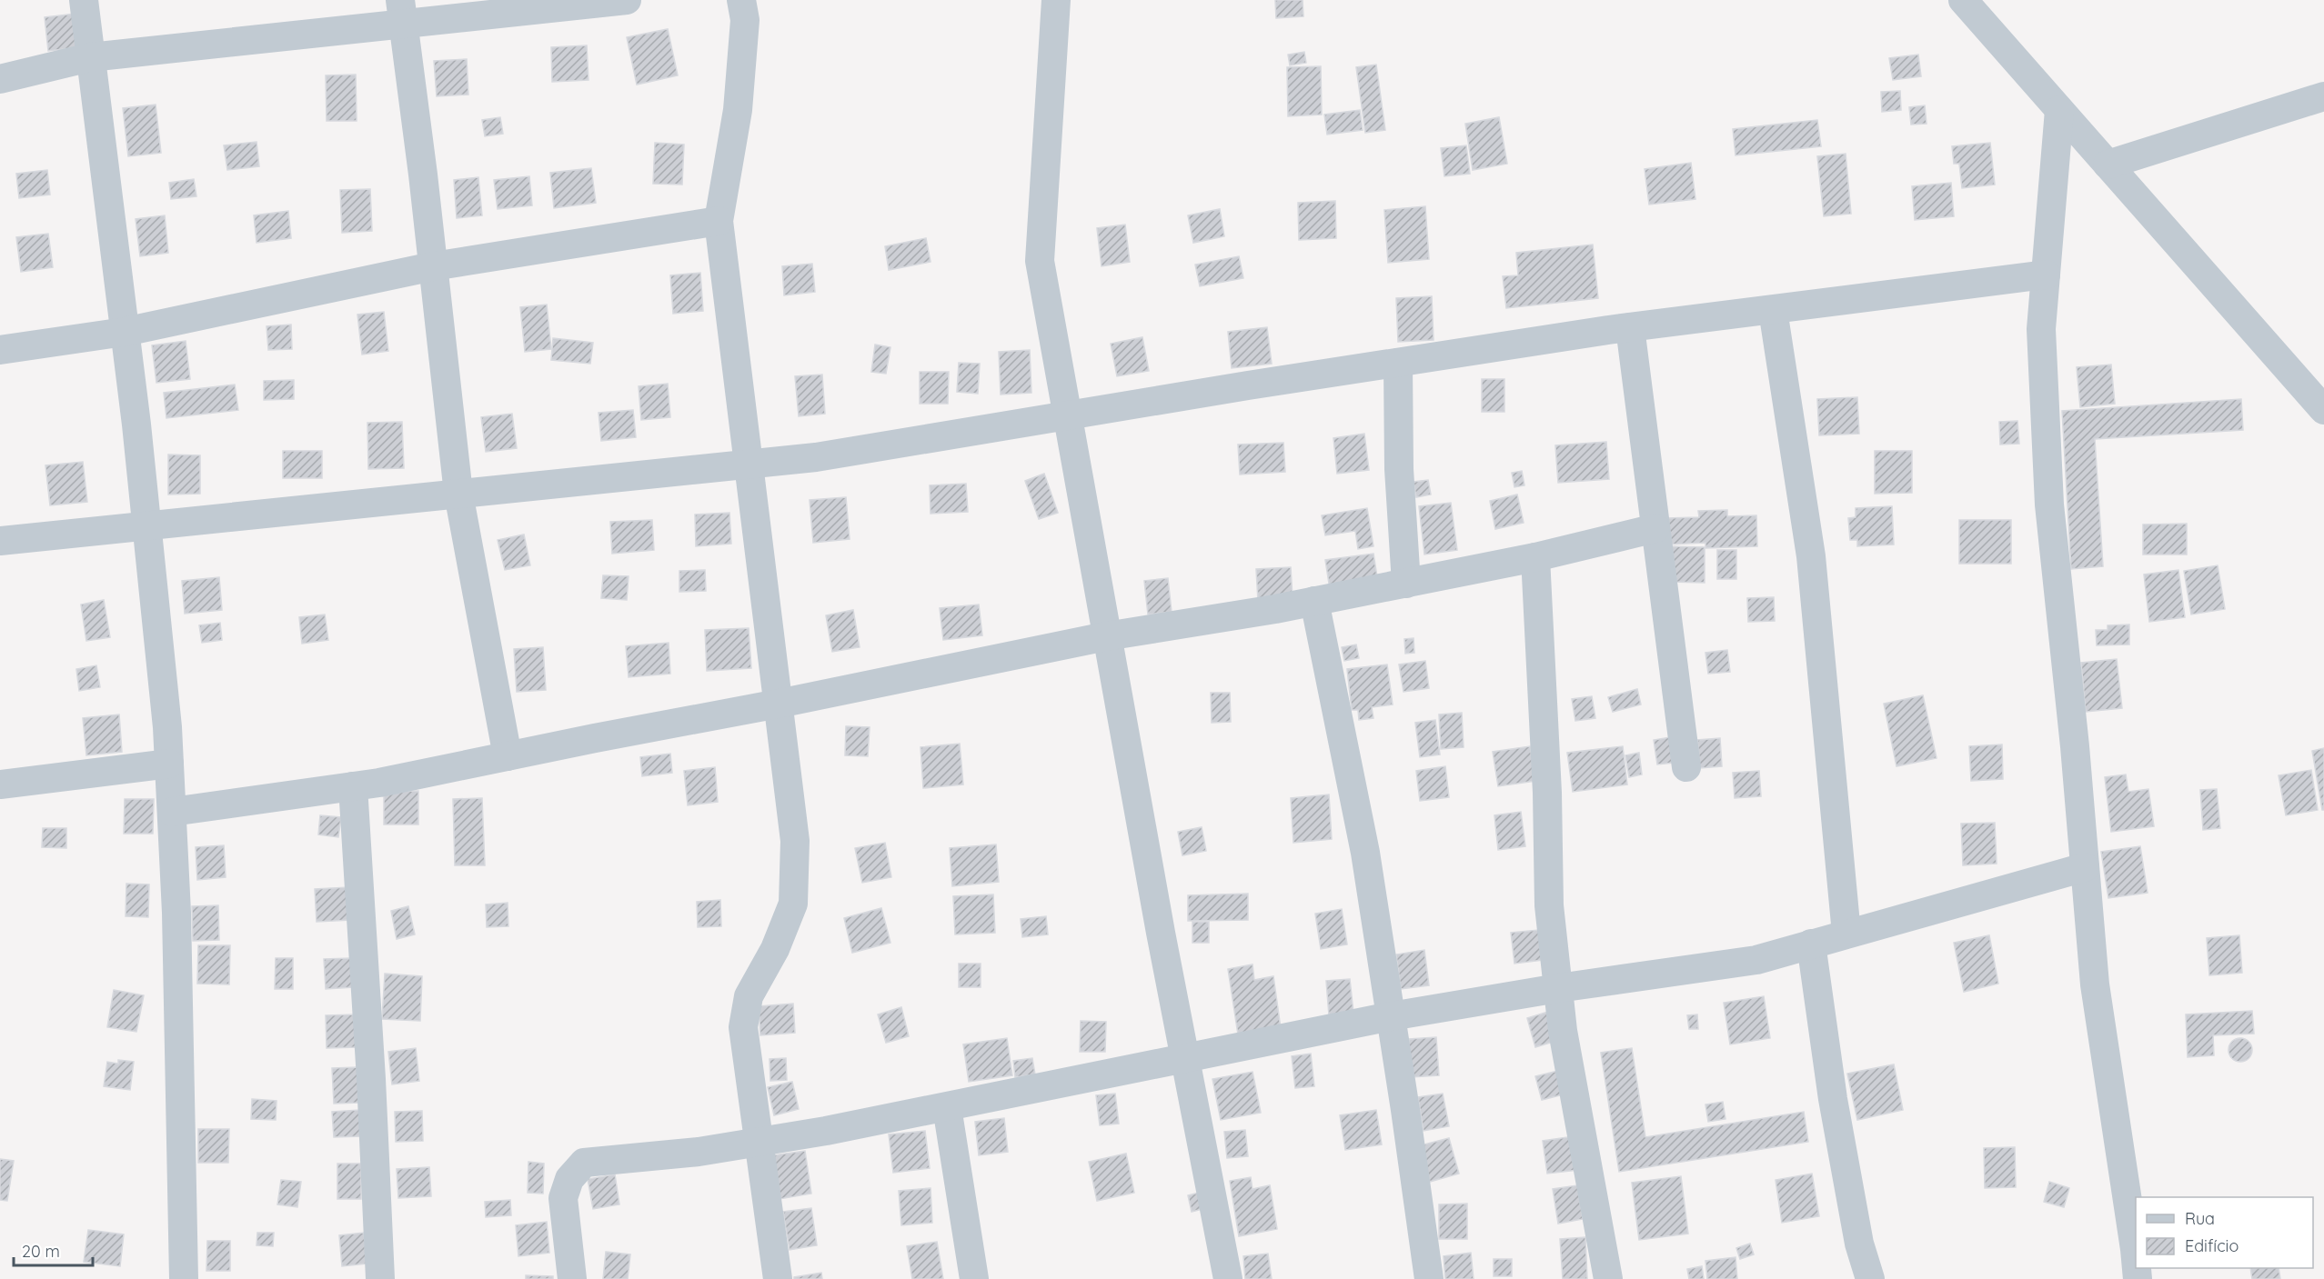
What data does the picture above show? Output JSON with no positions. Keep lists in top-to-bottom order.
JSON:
{
  "legend": ["Rua", "Edifício"],
  "scale_bar": "20 m"
}
